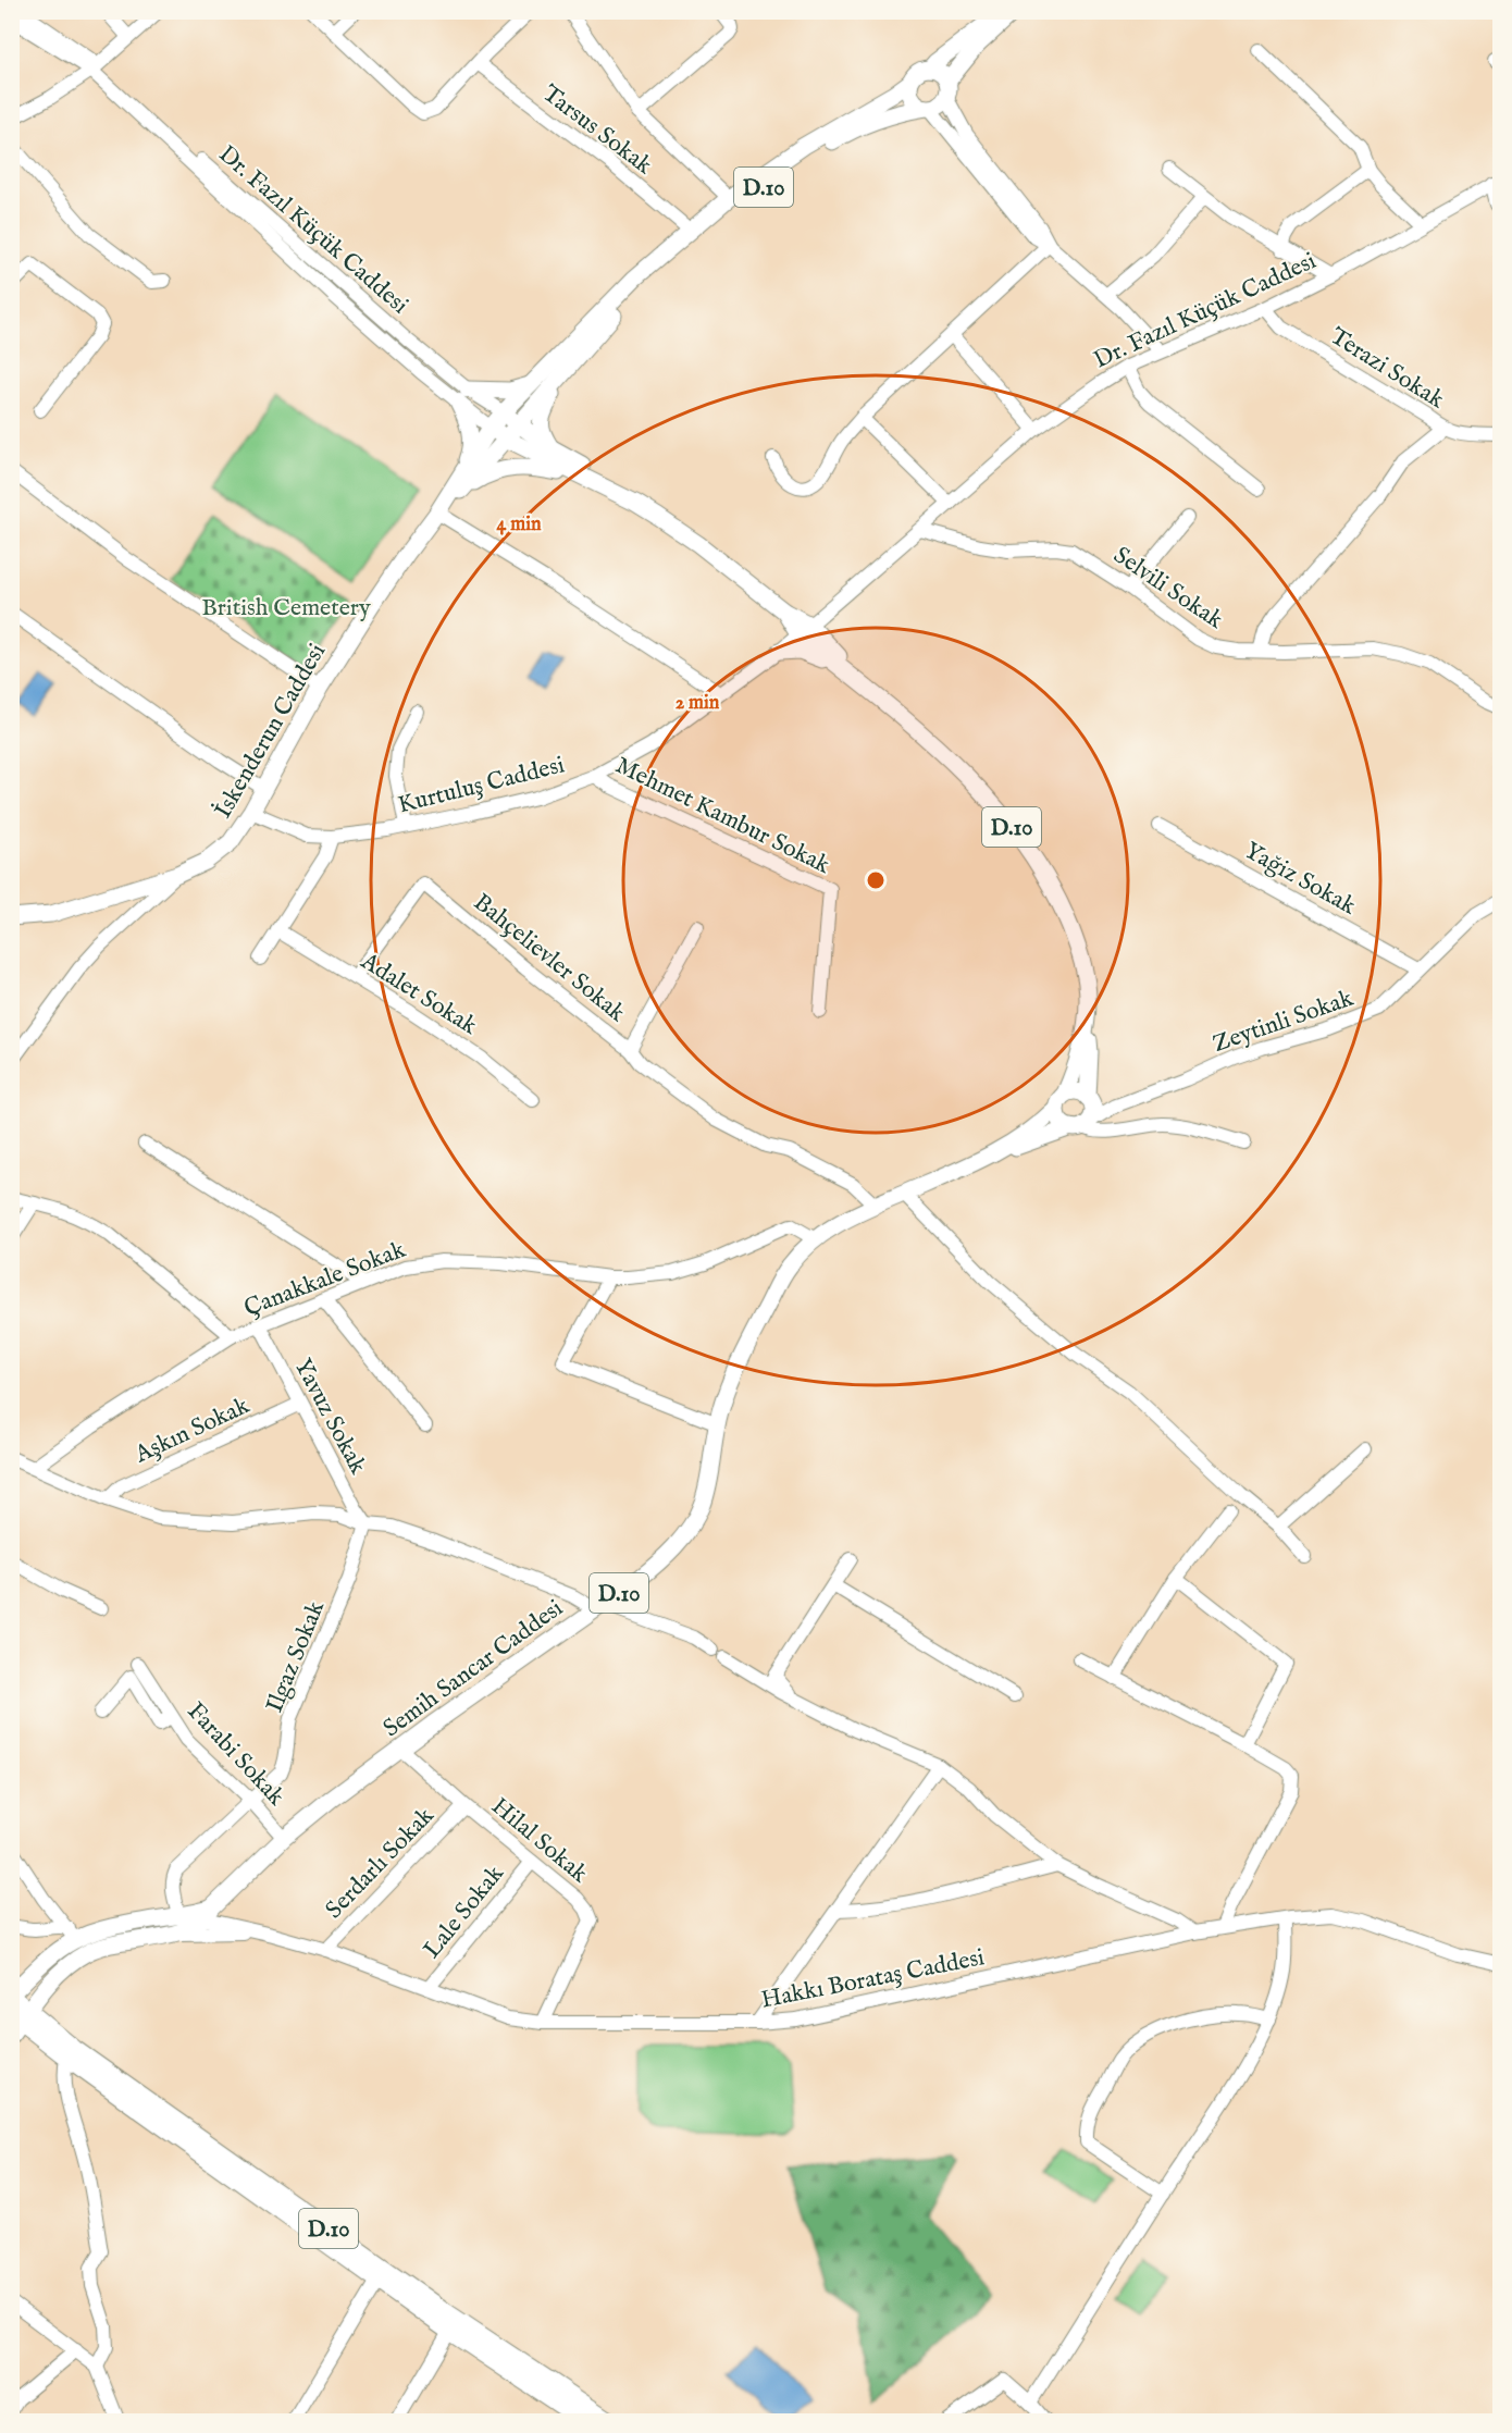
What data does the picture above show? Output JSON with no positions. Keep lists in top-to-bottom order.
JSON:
{
  "streets": {
    "main road": ["D.10", "İskenderun Caddesi", "Semih Sancar Caddesi"],
    "street": [
      "Tarsus Sokak",
      "Dr. Fazıl Küçük Caddesi",
      "Terazi Sokak",
      "Selvili Sokak",
      "Kurtuluş Caddesi",
      "Mehmet Kambur Sokak",
      "Yağiz Sokak",
      "Bahçelievler Sokak",
      "Adalet Sokak",
      "Zeytinli Sokak",
      "Çanakkale Sokak",
      "Yavuz Sokak",
      "Aşkın Sokak",
      "Ilgaz Sokak",
      "Farabi Sokak",
      "Hilal Sokak",
      "Serdarlı Sokak",
      "Lale Sokak",
      "Hakkı Borataş Caddesi"
    ]
  },
  "crossings": [
    ["Tarsus Sokak", "D.10"],
    ["D.10", "Dr. Fazıl Küçük Caddesi"],
    ["D.10", "Semih Sancar Caddesi"],
    ["Dr. Fazıl Küçük Caddesi", "Terazi Sokak"],
    ["Dr. Fazıl Küçük Caddesi", "Selvili Sokak"],
    ["Dr. Fazıl Küçük Caddesi", "Kurtuluş Caddesi"],
    ["Dr. Fazıl Küçük Caddesi", "Semih Sancar Caddesi"],
    ["İskenderun Caddesi", "Kurtuluş Caddesi"],
    ["Kurtuluş Caddesi", "Mehmet Kambur Sokak"],
    ["Kurtuluş Caddesi", "Semih Sancar Caddesi"],
    ["Yağiz Sokak", "Zeytinli Sokak"],
    ["Bahçelievler Sokak", "Adalet Sokak"],
    ["Zeytinli Sokak", "Semih Sancar Caddesi"],
    ["Çanakkale Sokak", "Yavuz Sokak"],
    ["Çanakkale Sokak", "Semih Sancar Caddesi"],
    ["Yavuz Sokak", "Aşkın Sokak"],
    ["Yavuz Sokak", "Ilgaz Sokak"],
    ["Ilgaz Sokak", "Semih Sancar Caddesi"],
    ["Ilgaz Sokak", "Farabi Sokak"],
    ["Semih Sancar Caddesi", "Farabi Sokak"],
    ["Semih Sancar Caddesi", "Hilal Sokak"],
    ["Semih Sancar Caddesi", "Hakkı Borataş Caddesi"],
    ["Hilal Sokak", "Serdarlı Sokak"],
    ["Hilal Sokak", "Lale Sokak"],
    ["Hilal Sokak", "Hakkı Borataş Caddesi"],
    ["Serdarlı Sokak", "Hakkı Borataş Caddesi"],
    ["Lale Sokak", "Hakkı Borataş Caddesi"]
  ],
  "parks": ["British Cemetery"],
  "rings": ["4 min", "2 min"]
}
